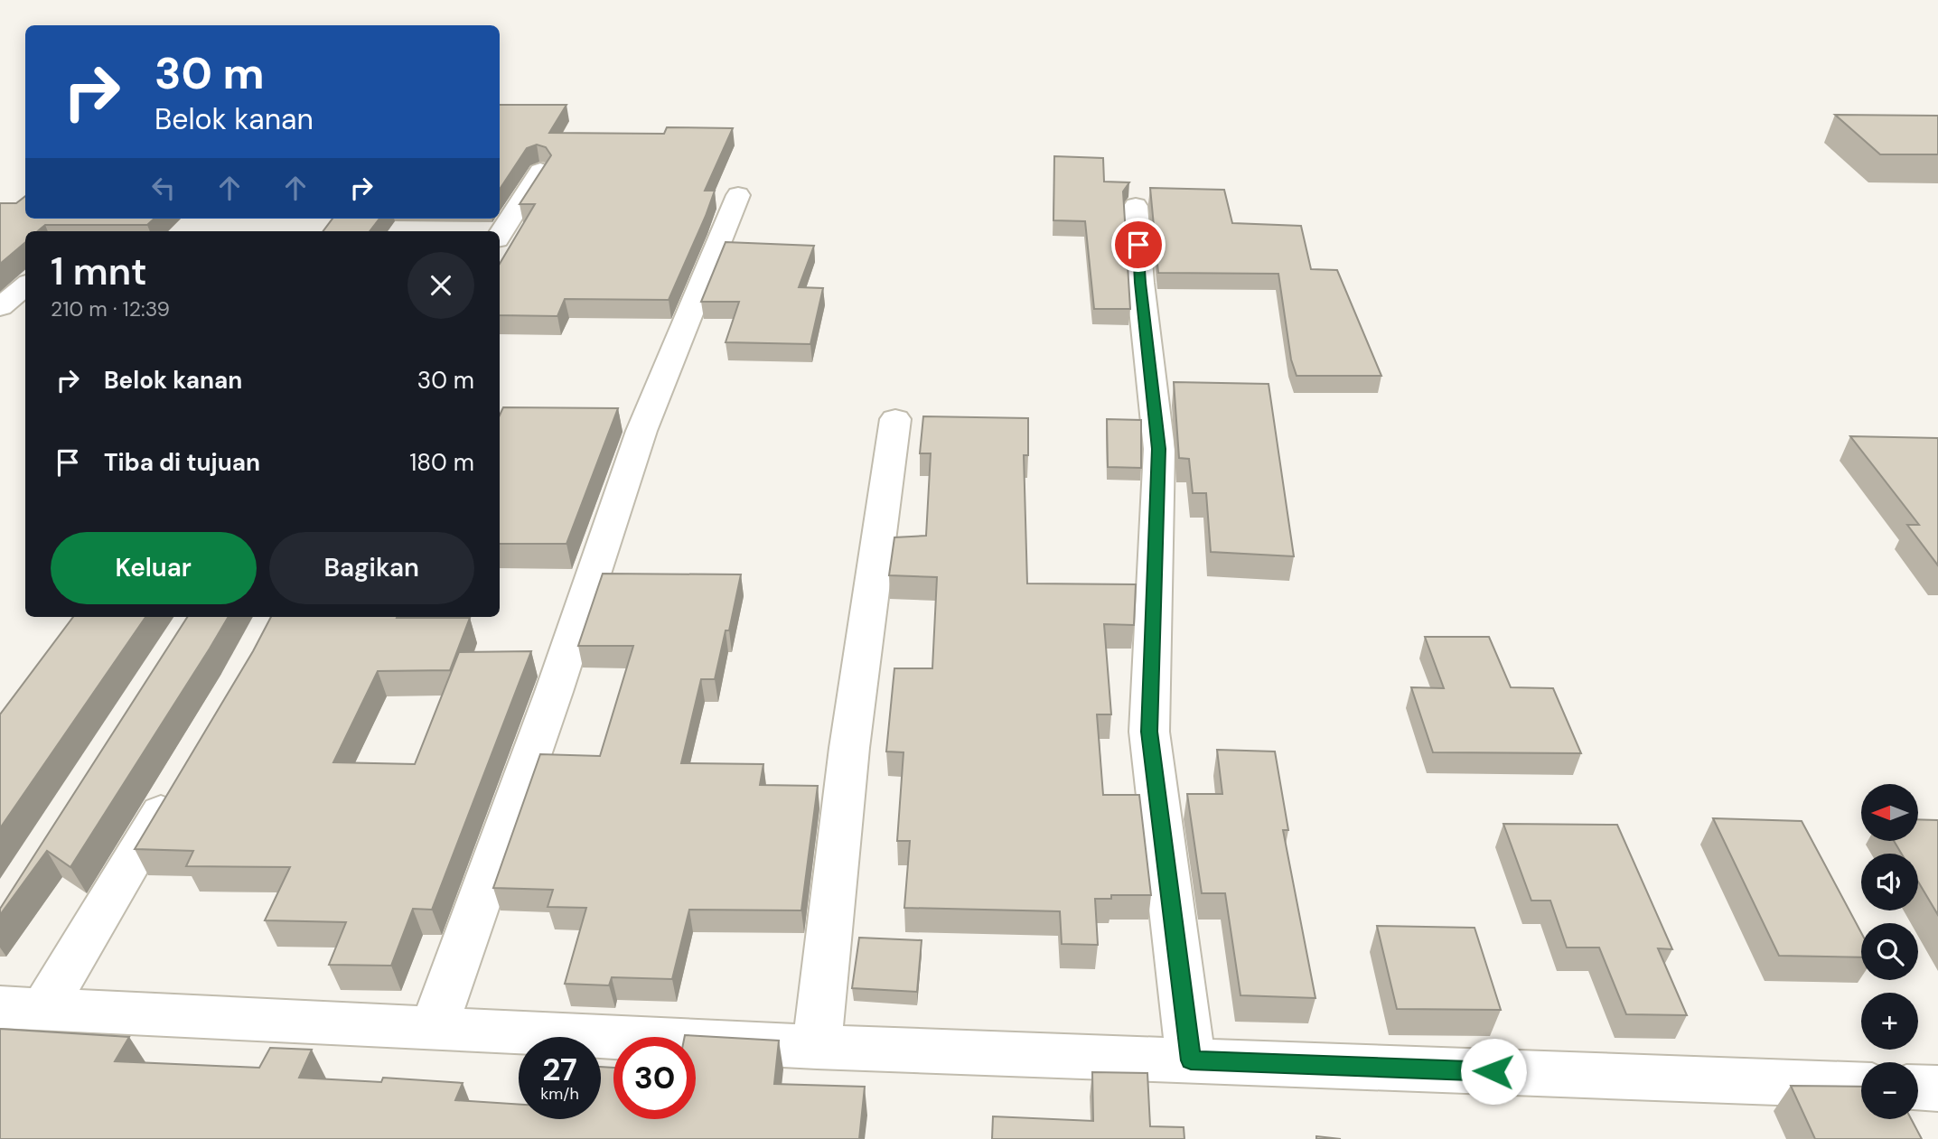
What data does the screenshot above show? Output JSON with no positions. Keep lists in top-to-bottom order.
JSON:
{
  "north": "left",
  "page": {
    "turn": ["30 m", "Belok kanan"],
    "heading": ["1 mnt", "210 m · 12:39"],
    "list": [
      {
        "name": "Belok kanan",
        "value": "30 m"
      },
      {
        "name": "Tiba di tujuan",
        "value": "180 m"
      }
    ],
    "buttons": ["Keluar", "Bagikan"],
    "map_buttons": ["+", "−"],
    "speed": "27 km/h",
    "limit": "30"
  }
}
